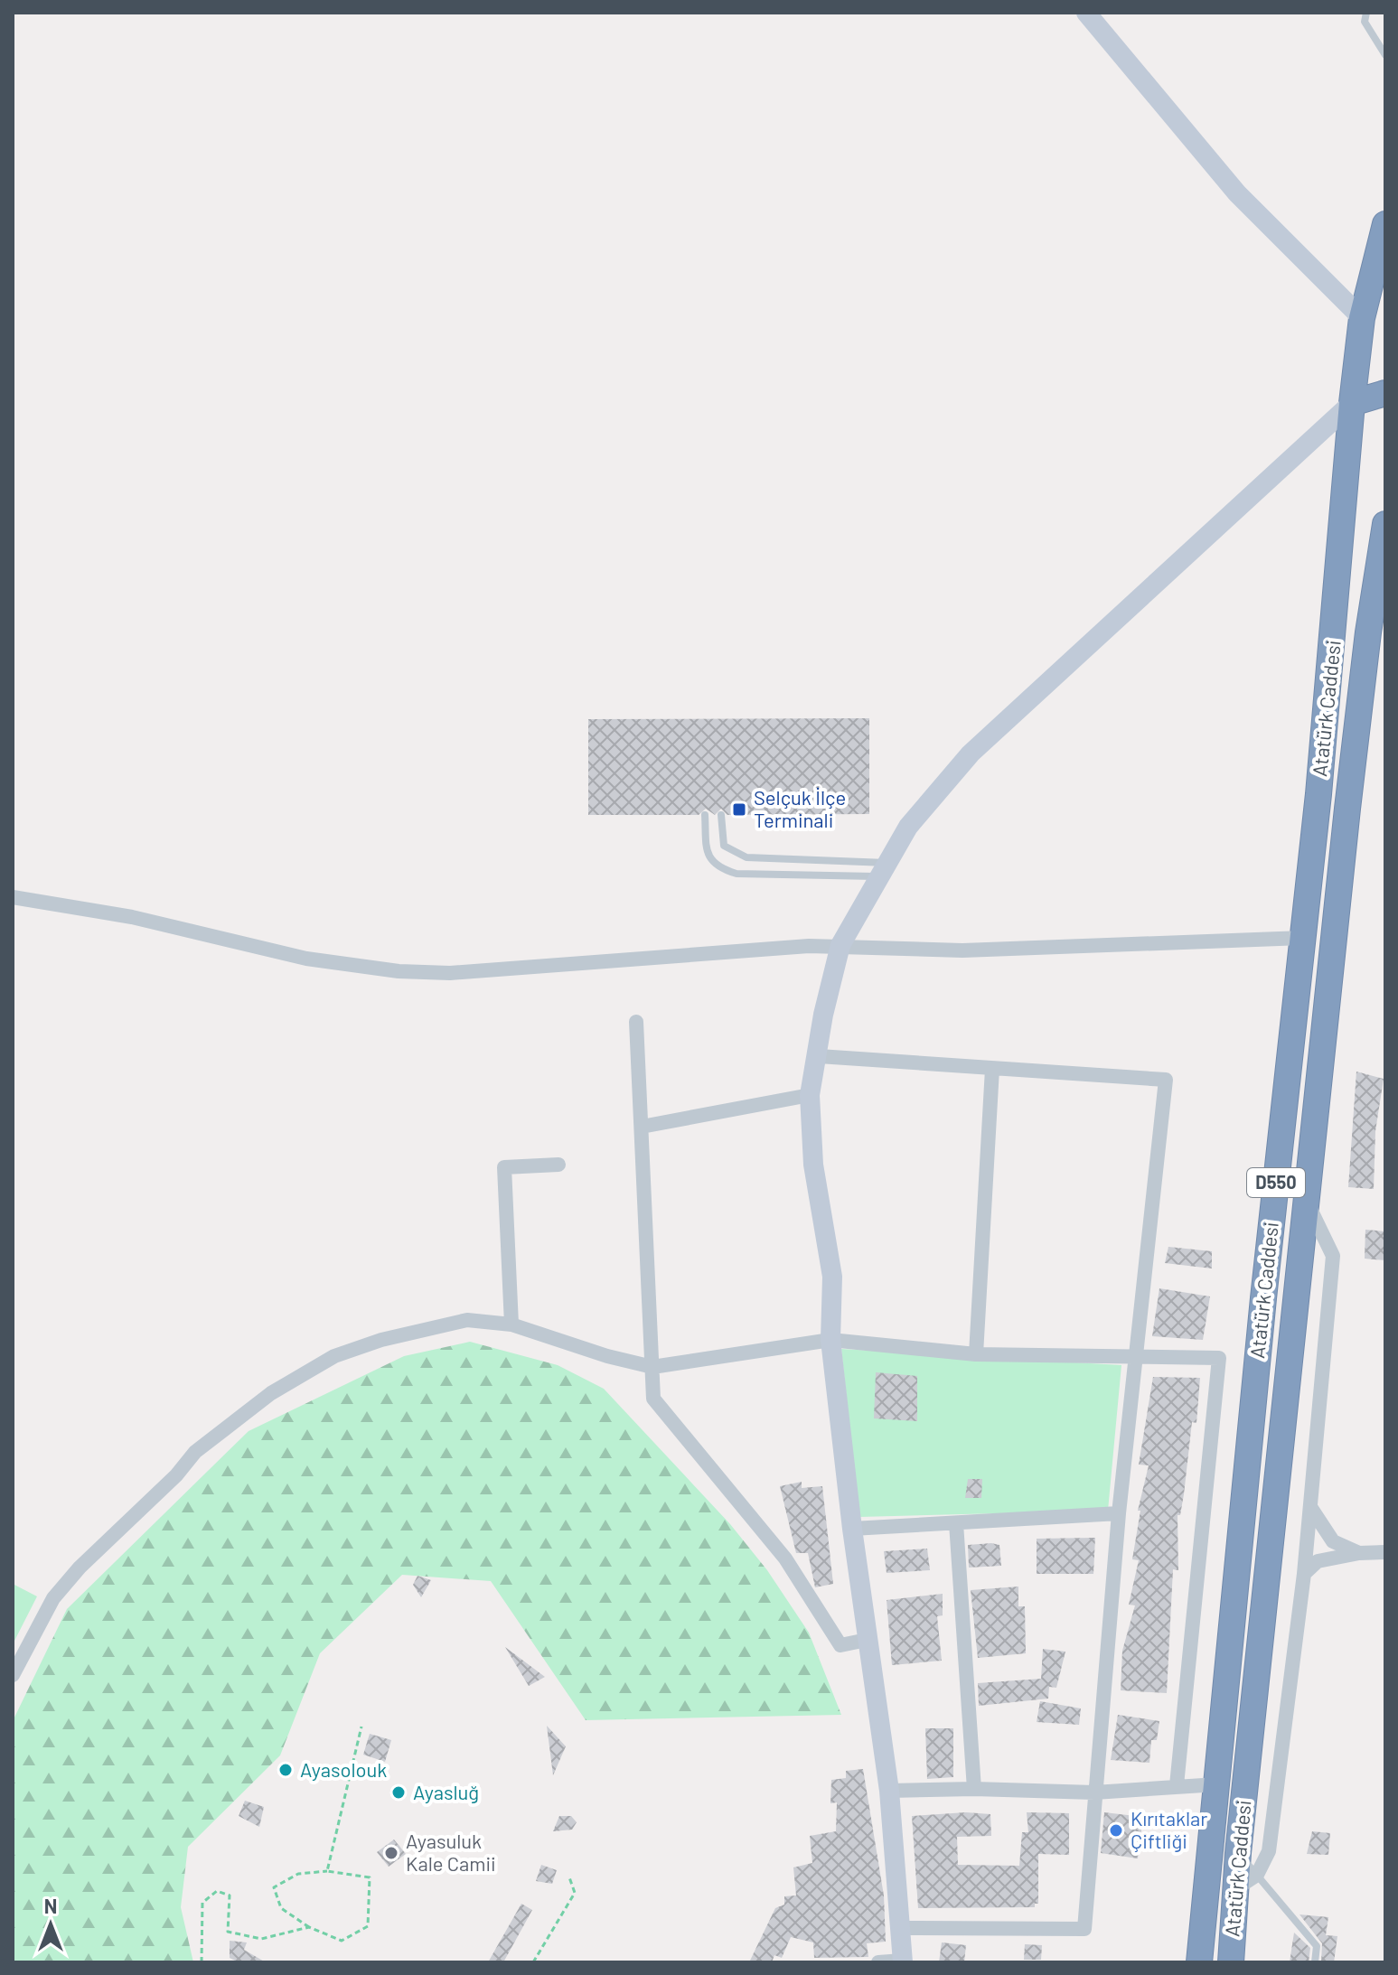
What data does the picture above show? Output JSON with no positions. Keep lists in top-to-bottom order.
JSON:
{
  "streets": {
    "highway": ["Atatürk Caddesi", "D550"]
  },
  "crossings": [
    ["Atatürk Caddesi", "D550"]
  ],
  "places": {
    "transit": ["Selçuk İlçe Terminali"],
    "other": [
      "Ayasolouk",
      "Ayasluğ",
      "Kırıtaklar Çiftliği",
      "Ayasuluk Kale Camii"
    ]
  },
  "north": "top"
}
